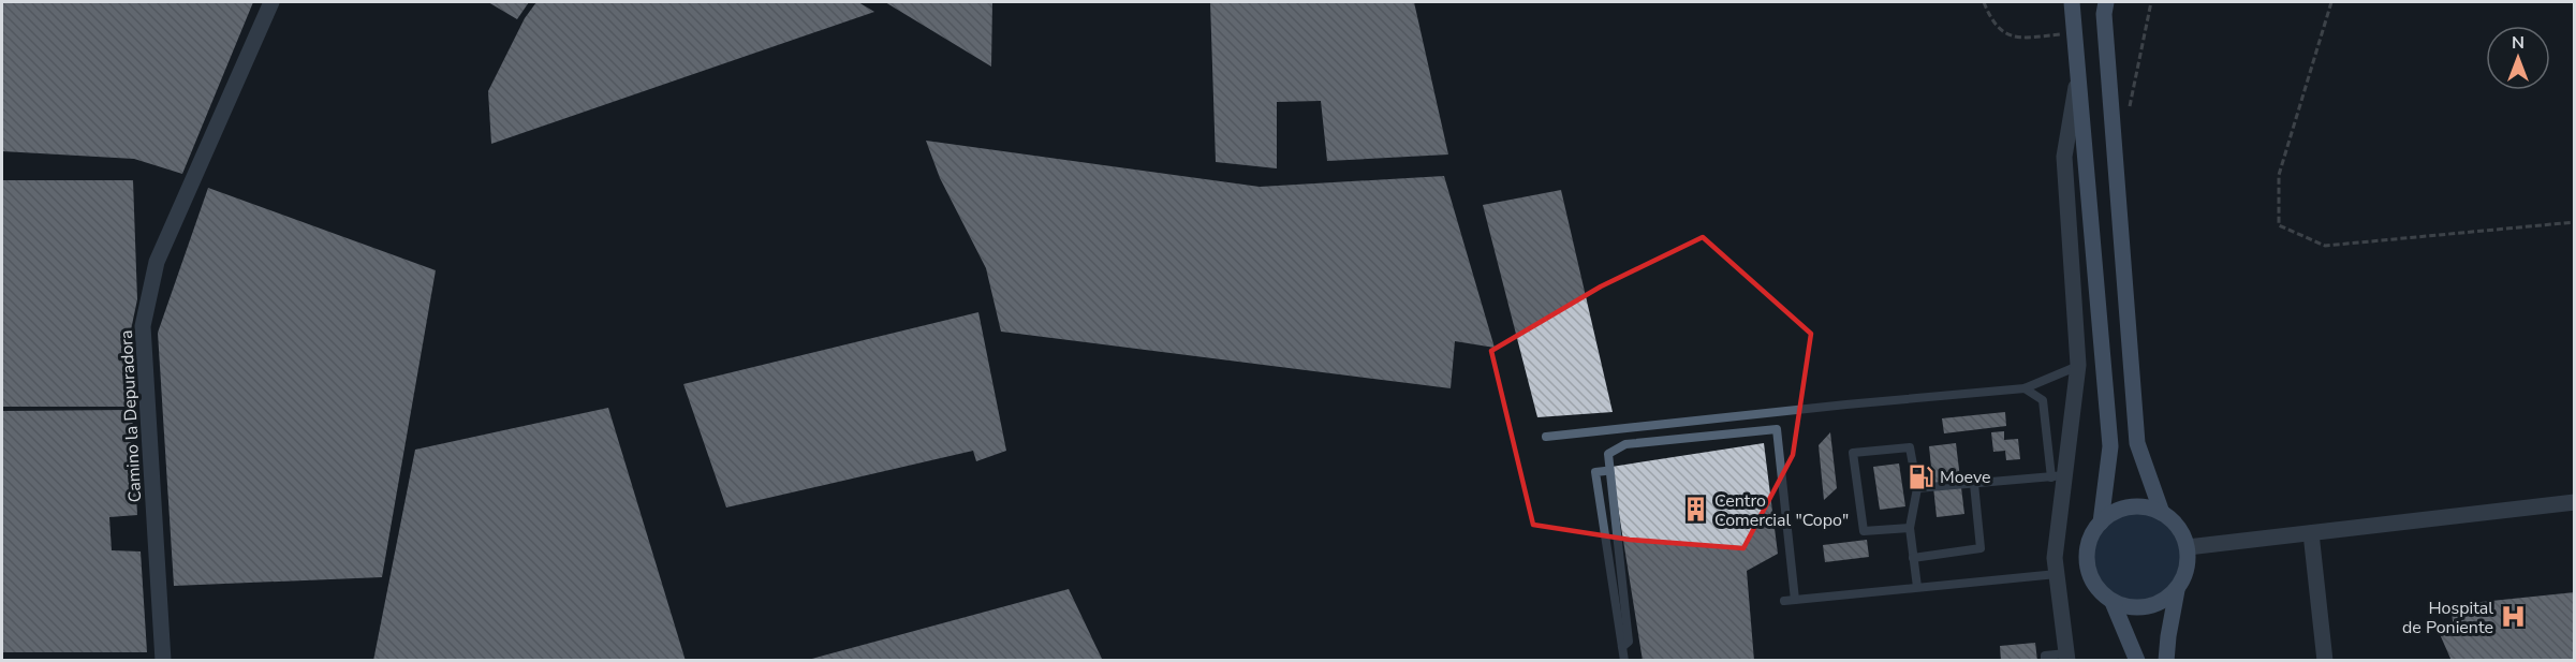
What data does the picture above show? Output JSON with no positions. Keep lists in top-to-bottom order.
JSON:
{
  "streets": {
    "street": ["Camino la Depuradora"]
  },
  "places": {
    "fuel station": ["Moeve"],
    "building": ["Centro Comercial \"Copo\""],
    "hospital": ["Hospital de Poniente"]
  },
  "north": "top"
}
